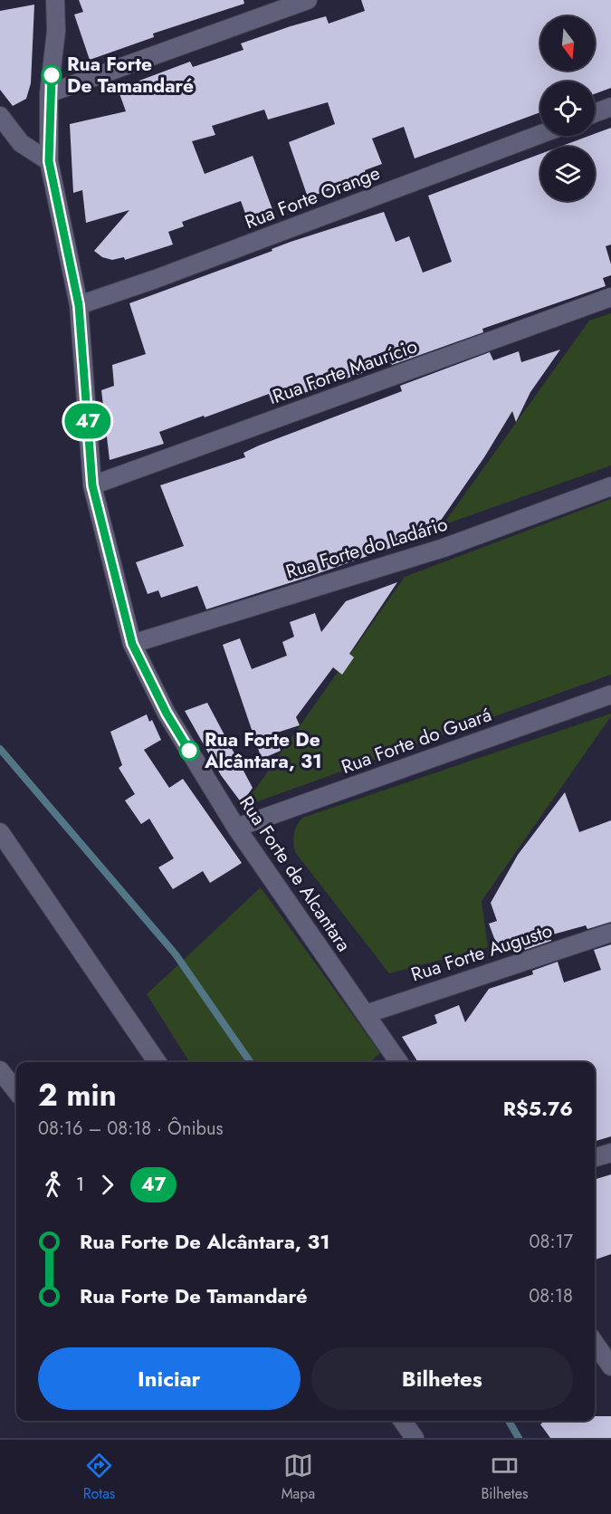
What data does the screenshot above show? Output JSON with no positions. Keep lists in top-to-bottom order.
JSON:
{
  "streets": {
    "street": [
      "Rua Forte Orange",
      "Rua Forte Maurício",
      "Rua Forte do Ladário",
      "Rua Forte do Guará",
      "Rua Forte de Alcantara",
      "Rua Forte Augusto"
    ]
  },
  "crossings": [
    ["Rua Forte Orange", "Rua Forte de Alcantara"],
    ["Rua Forte Maurício", "Rua Forte de Alcantara"],
    ["Rua Forte do Ladário", "Rua Forte de Alcantara"],
    ["Rua Forte do Guará", "Rua Forte de Alcantara"],
    ["Rua Forte de Alcantara", "Rua Forte Augusto"]
  ],
  "places": ["Rua Forte De Tamandaré", "Rua Forte De Alcântara, 31"],
  "lines": ["bus line 47"],
  "north": "bottom",
  "page": {
    "on_map": "47",
    "heading": ["2 min", "08:16 – 08:18 · Ônibus", "R$5.76"],
    "legs": ["1", "47"],
    "list": [
      {
        "name": "Rua Forte De Alcântara, 31",
        "value": "08:17"
      },
      {
        "name": "Rua Forte De Tamandaré",
        "value": "08:18"
      }
    ],
    "buttons": ["Iniciar", "Bilhetes"],
    "tabs": ["Rotas", "Mapa", "Bilhetes"]
  }
}
